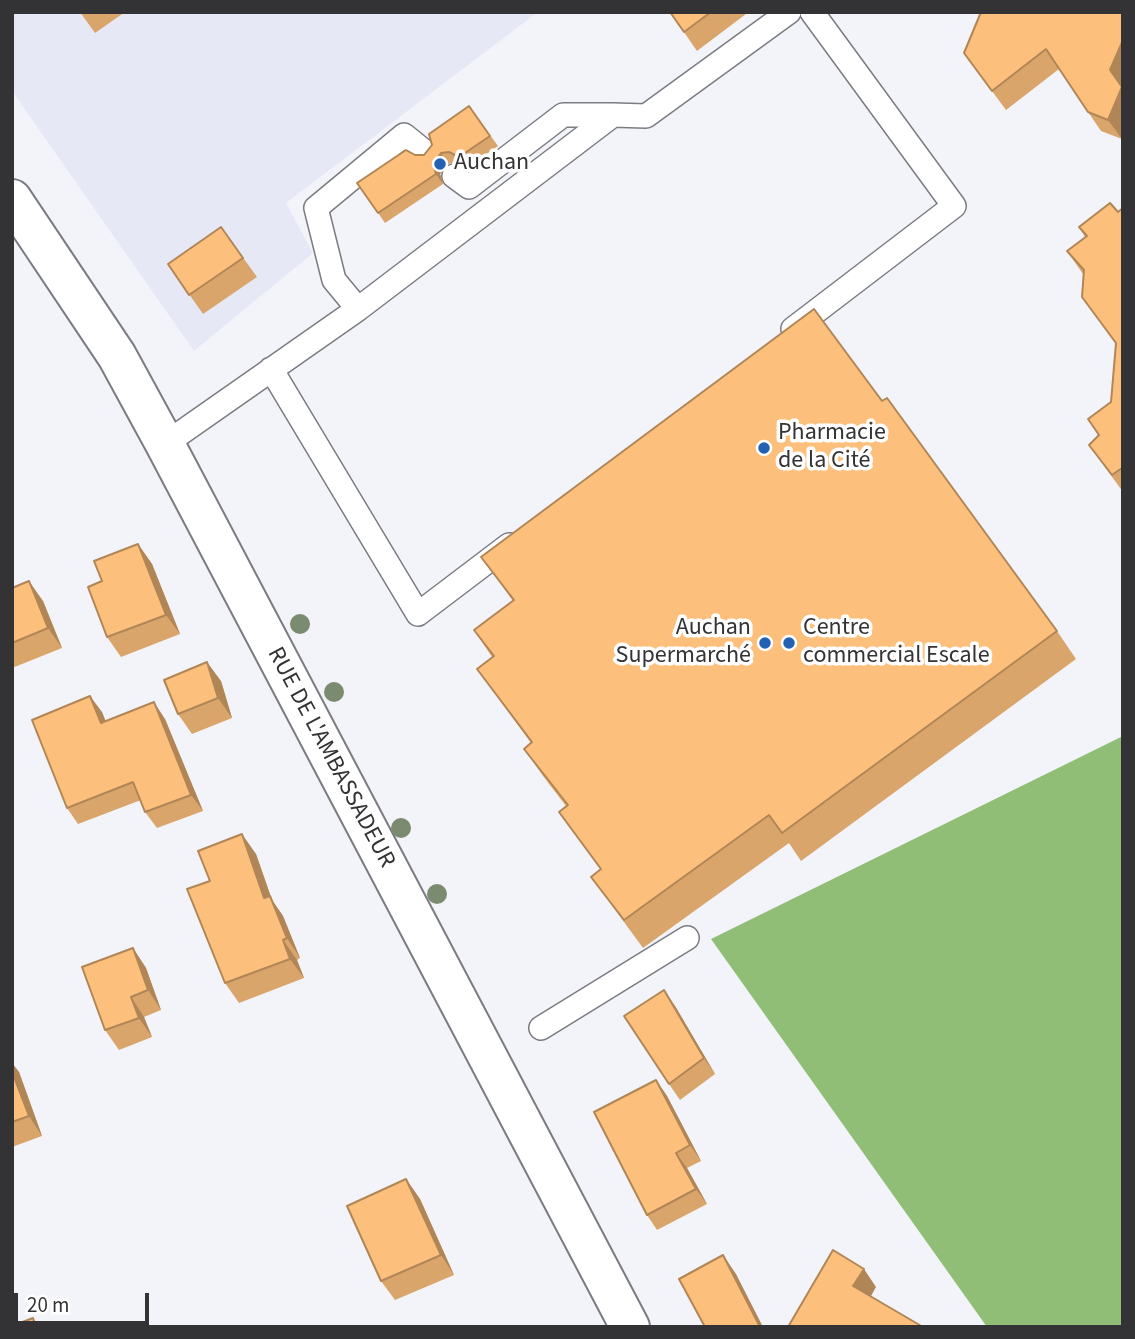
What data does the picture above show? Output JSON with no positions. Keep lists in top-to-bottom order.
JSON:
{
  "streets": {
    "main road": ["RUE DE L'AMBASSADEUR"]
  },
  "places": [
    "Auchan",
    "Pharmacie de la Cité",
    "Auchan Supermarché",
    "Centre commercial Escale"
  ],
  "scale_bar": "20 m"
}
